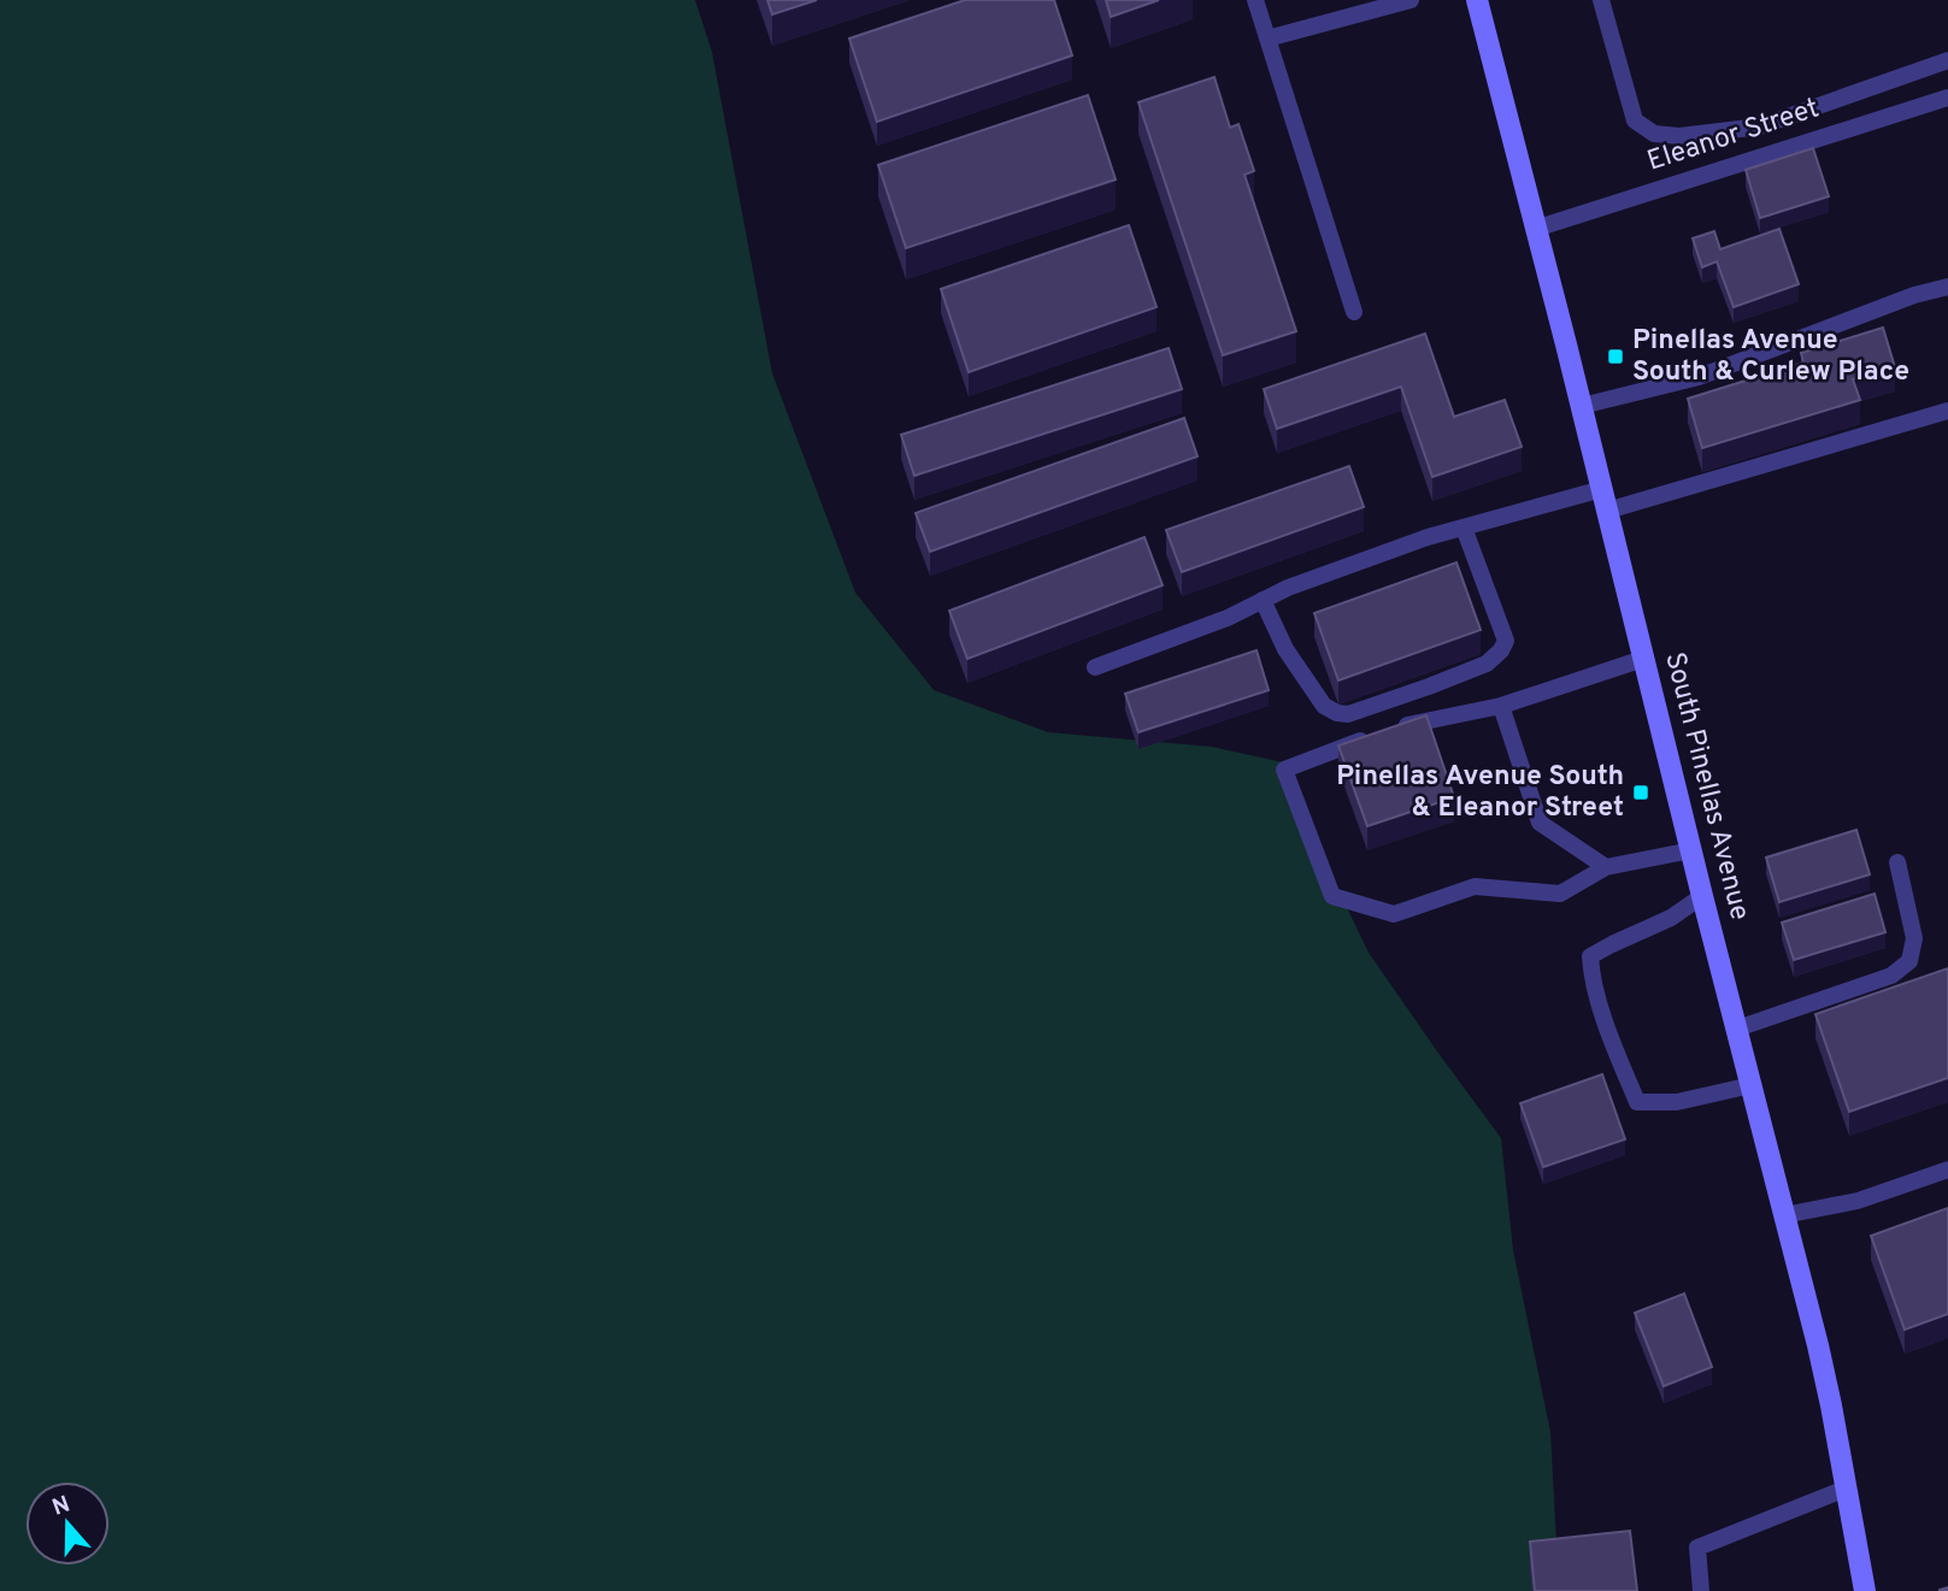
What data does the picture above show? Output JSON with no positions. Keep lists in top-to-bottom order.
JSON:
{
  "streets": {
    "main road": ["South Pinellas Avenue"],
    "lane": ["Eleanor Street"]
  },
  "crossings": [
    ["Eleanor Street", "South Pinellas Avenue"]
  ],
  "places": {
    "transit": ["Pinellas Avenue South & Curlew Place", "Pinellas Avenue South & Eleanor Street"]
  },
  "north": "top"
}
